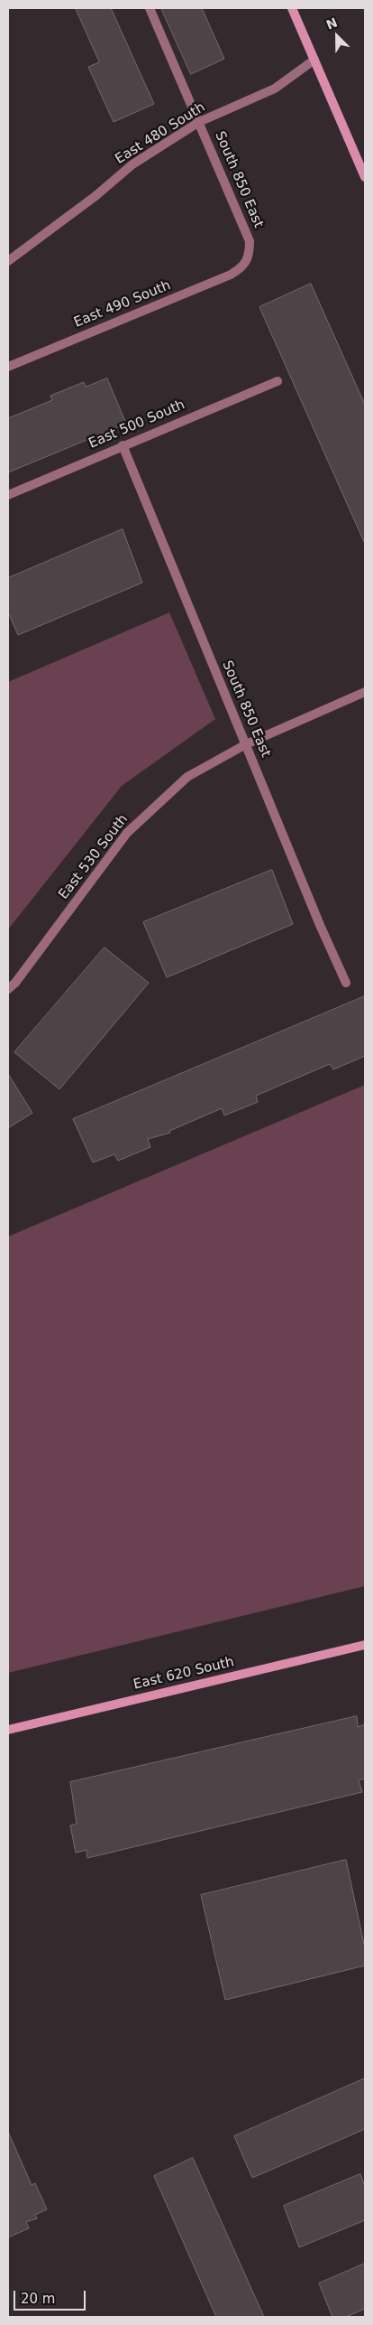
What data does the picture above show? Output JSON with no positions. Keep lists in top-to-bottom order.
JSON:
{
  "streets": {
    "street": [
      "East 480 South",
      "South 850 East",
      "East 490 South",
      "East 500 South",
      "East 530 South",
      "East 620 South"
    ]
  },
  "crossings": [
    ["East 480 South", "South 850 East"],
    ["South 850 East", "East 490 South"],
    ["South 850 East", "East 500 South"],
    ["South 850 East", "East 530 South"]
  ],
  "scale_bar": "20 m",
  "north": "top left"
}
